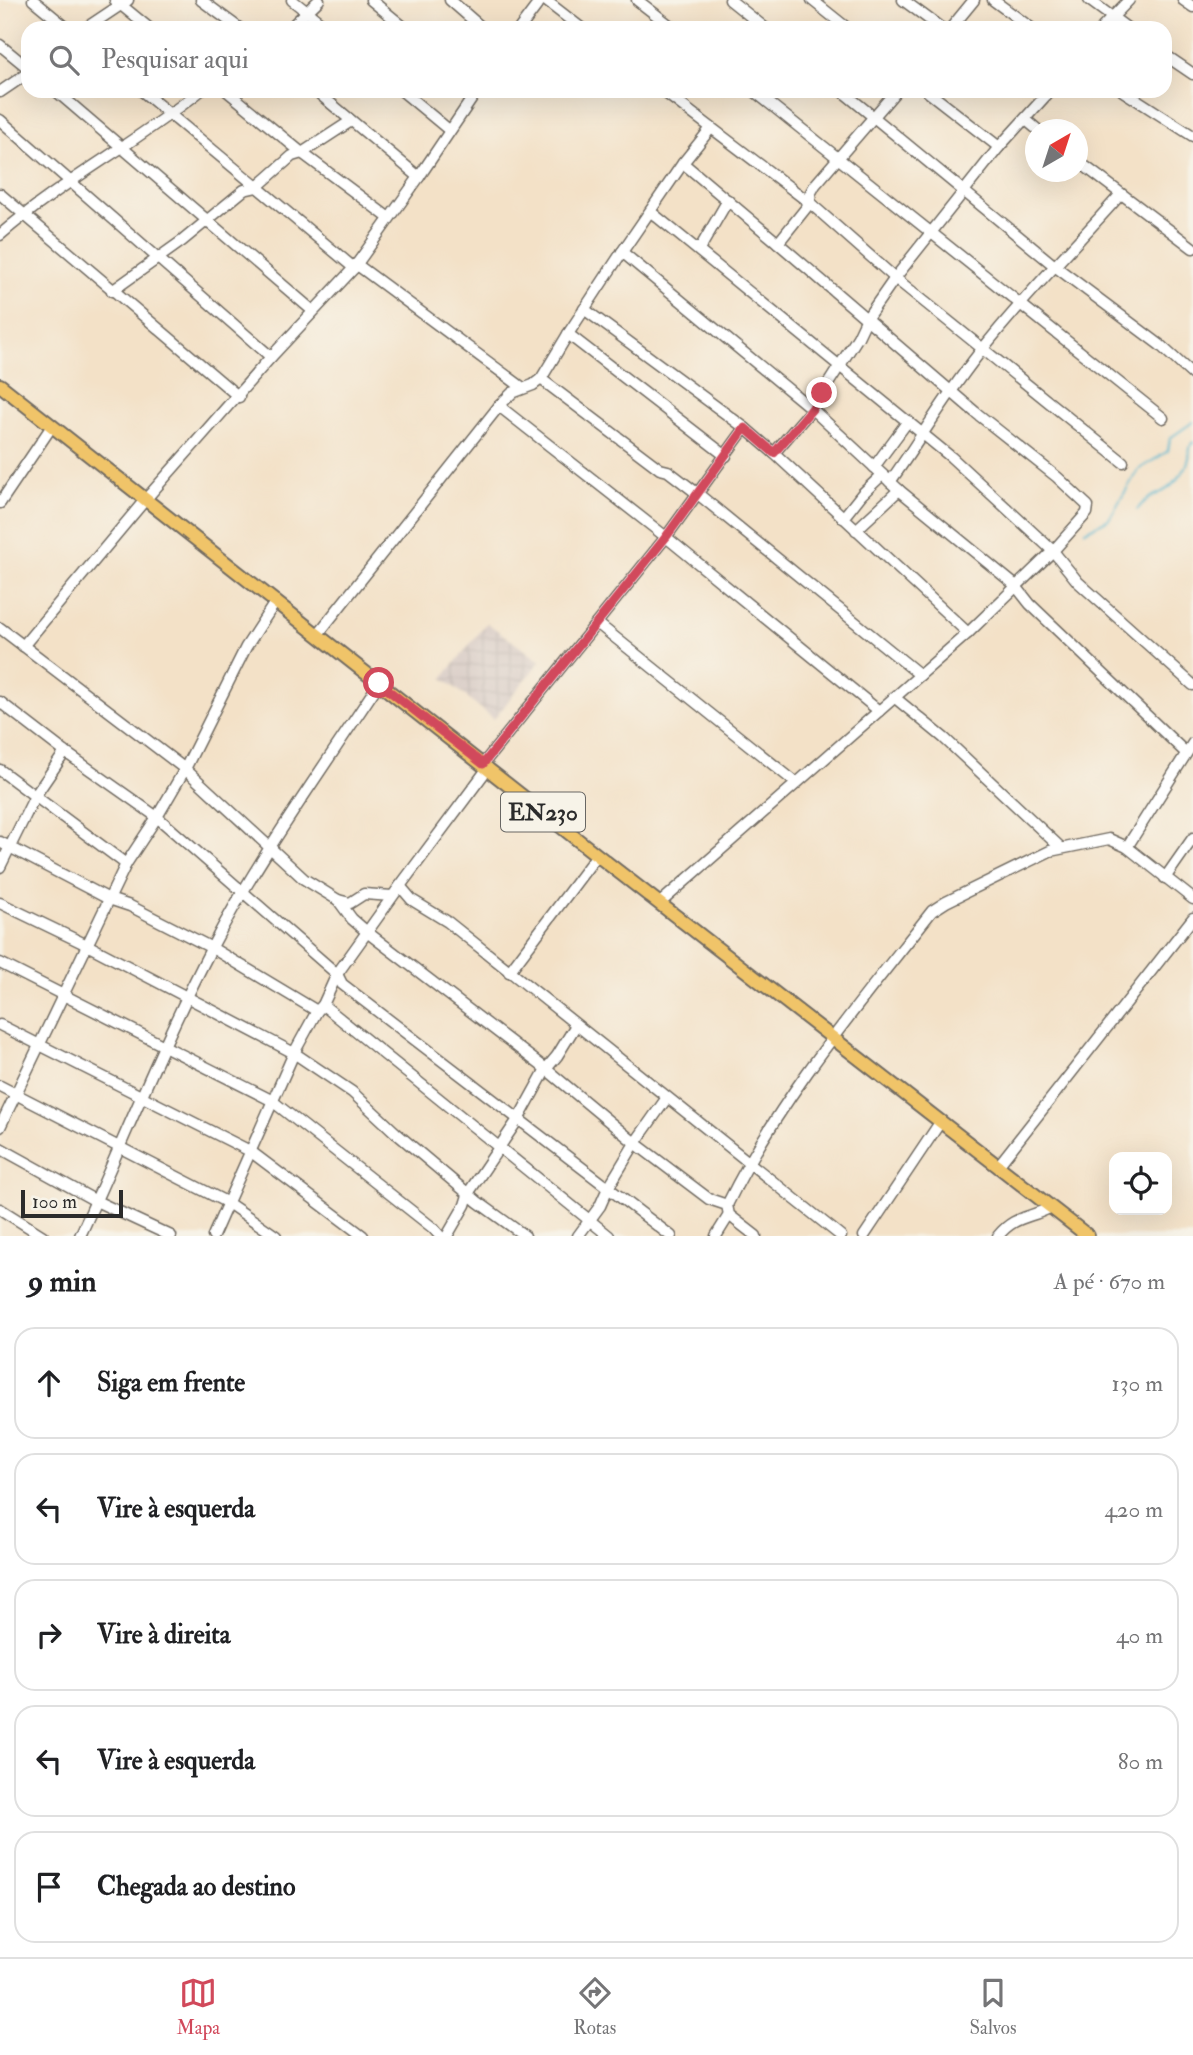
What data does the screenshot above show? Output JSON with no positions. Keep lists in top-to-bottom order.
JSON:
{
  "streets": {
    "main road": ["EN230"]
  },
  "scale_bar": "100 m",
  "north": "top right",
  "page": {
    "search": "Pesquisar aqui",
    "scale": "100 m",
    "heading": ["9 min", "A pé · 670 m"],
    "list": [
      ["Siga em frente", "130 m"],
      ["Vire à esquerda", "420 m"],
      ["Vire à direita", "40 m"],
      ["Vire à esquerda", "80 m"],
      "Chegada ao destino"
    ],
    "nav": ["Mapa", "Rotas", "Salvos"]
  }
}
